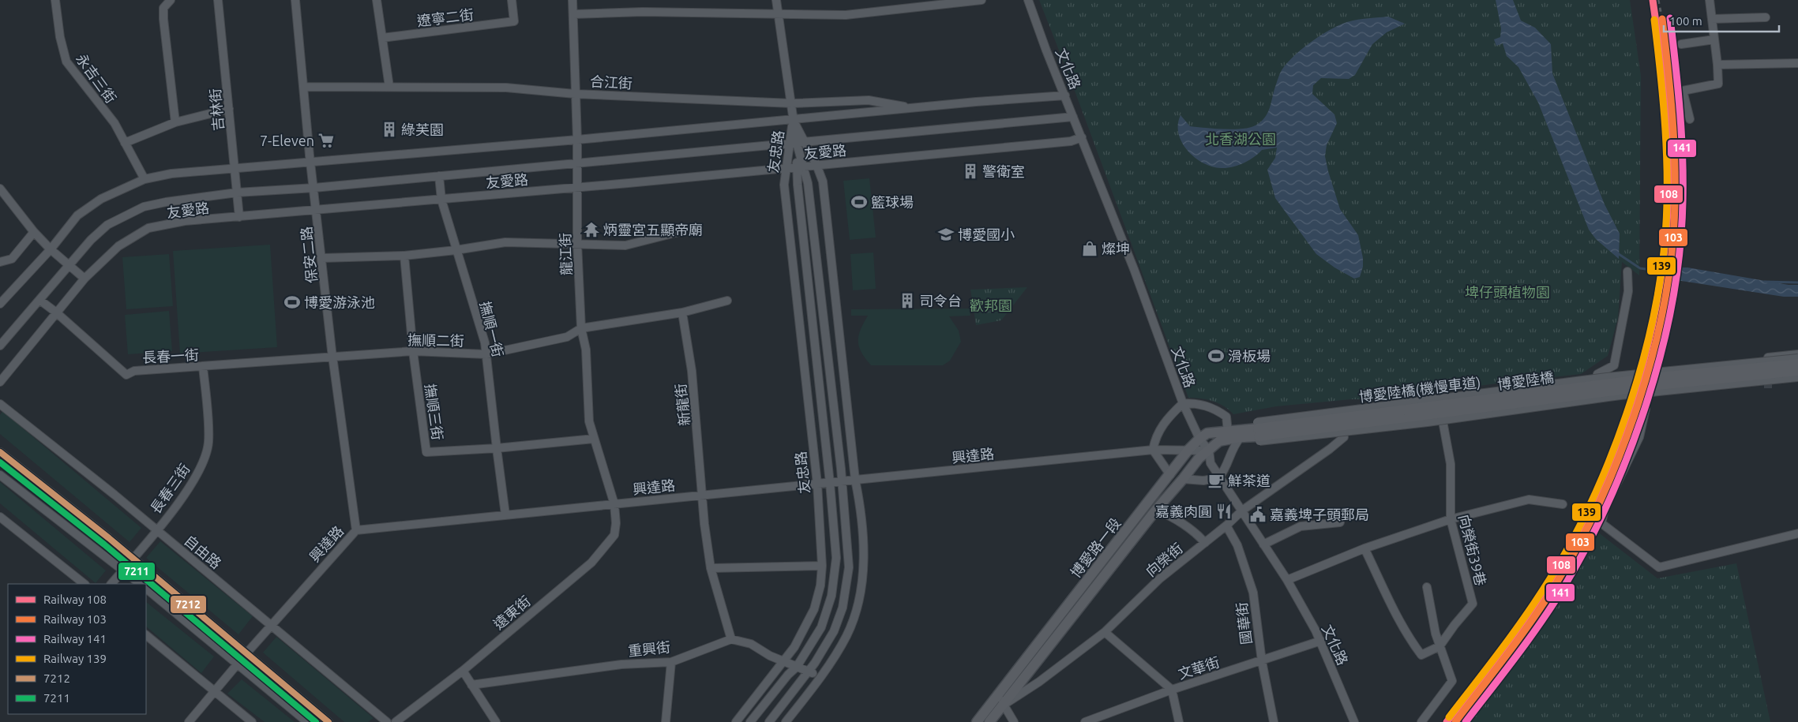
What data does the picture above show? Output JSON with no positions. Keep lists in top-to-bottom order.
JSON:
{
  "streets": {
    "main road": ["博愛陸橋", "博愛路一段"],
    "street": [
      "遼寧二街",
      "文化路",
      "永吉三街",
      "合江街",
      "吉林街",
      "友忠路",
      "友愛路",
      "龍江街",
      "保安二路",
      "撫順一街",
      "撫順二街",
      "長春一街",
      "博愛陸橋(機慢車道)",
      "新龍街",
      "撫順三街",
      "興達路",
      "長春三街",
      "向榮街39巷",
      "自由路",
      "向榮街",
      "遠東街",
      "國華街",
      "重興街",
      "文華街"
    ]
  },
  "crossings": [
    ["文化路", "友愛路"],
    ["文化路", "興達路"],
    ["文化路", "博愛路一段"],
    ["文化路", "向榮街"],
    ["文化路", "文華街"],
    ["合江街", "龍江街"],
    ["合江街", "保安二路"],
    ["吉林街", "友愛路"],
    ["友忠路", "友愛路"],
    ["友忠路", "興達路"],
    ["友愛路", "龍江街"],
    ["友愛路", "保安二路"],
    ["友愛路", "撫順一街"],
    ["友愛路", "長春一街"],
    ["龍江街", "撫順二街"],
    ["龍江街", "撫順三街"],
    ["龍江街", "興達路"],
    ["龍江街", "遠東街"],
    ["保安二路", "撫順二街"],
    ["保安二路", "長春一街"],
    ["保安二路", "興達路"],
    ["撫順一街", "撫順二街"],
    ["撫順一街", "撫順三街"],
    ["撫順一街", "興達路"],
    ["撫順二街", "長春一街"],
    ["撫順二街", "新龍街"],
    ["撫順二街", "撫順三街"],
    ["長春一街", "長春三街"],
    ["博愛陸橋", "博愛陸橋(機慢車道)"],
    ["博愛陸橋", "博愛路一段"],
    ["博愛陸橋(機慢車道)", "博愛路一段"],
    ["新龍街", "興達路"],
    ["新龍街", "重興街"],
    ["興達路", "博愛路一段"],
    ["興達路", "自由路"],
    ["興達路", "遠東街"],
    ["長春三街", "自由路"],
    ["博愛路一段", "向榮街"],
    ["向榮街", "國華街"],
    ["國華街", "文華街"]
  ],
  "parks": ["北香湖公園", "埤仔頭植物園", "歡邦園"],
  "places": {
    "building": ["綠芙園", "警衛室", "司令台"],
    "supermarket": ["7-Eleven"],
    "sports": ["籃球場", "博愛游泳池", "滑板場"],
    "temple": ["炳靈宮五顯帝廟"],
    "school or university": ["博愛國小"],
    "shop": ["燦坤"],
    "cafe": ["鮮茶道"],
    "restaurant": ["嘉義肉圓"],
    "public building": ["嘉義埤子頭郵局"]
  },
  "lines": [
    "rail line 108",
    "rail line 141",
    "rail line 103",
    "rail line 139",
    "transit line 7212",
    "transit line 7211"
  ],
  "legend": [
    "Railway 108",
    "Railway 103",
    "Railway 141",
    "Railway 139",
    "7212",
    "7211"
  ],
  "scale_bar": "100 m"
}
